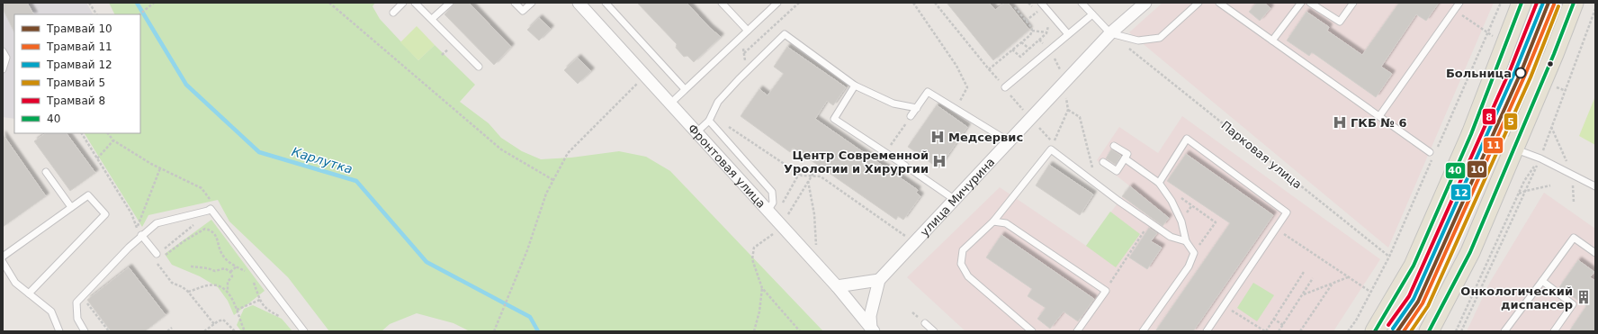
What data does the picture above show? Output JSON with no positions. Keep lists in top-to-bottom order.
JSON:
{
  "streets": {
    "street": ["Фронтовая улица", "улица Мичурина"],
    "path": ["Парковая улица"]
  },
  "crossings": [
    ["Фронтовая улица", "улица Мичурина"]
  ],
  "water": ["Карлутка"],
  "places": {
    "other": ["Больница"],
    "hospital": ["ГКБ № 6", "Медсервис", "Центр Современной Урологии и Хирургии"],
    "building": ["Онкологический диспансер"]
  },
  "lines": [
    "tram line 10",
    "tram line 12",
    "tram line 8",
    "transit line 40",
    "tram line 11",
    "tram line 5"
  ],
  "legend": [
    "Трамвай 10",
    "Трамвай 11",
    "Трамвай 12",
    "Трамвай 5",
    "Трамвай 8",
    "40"
  ]
}
